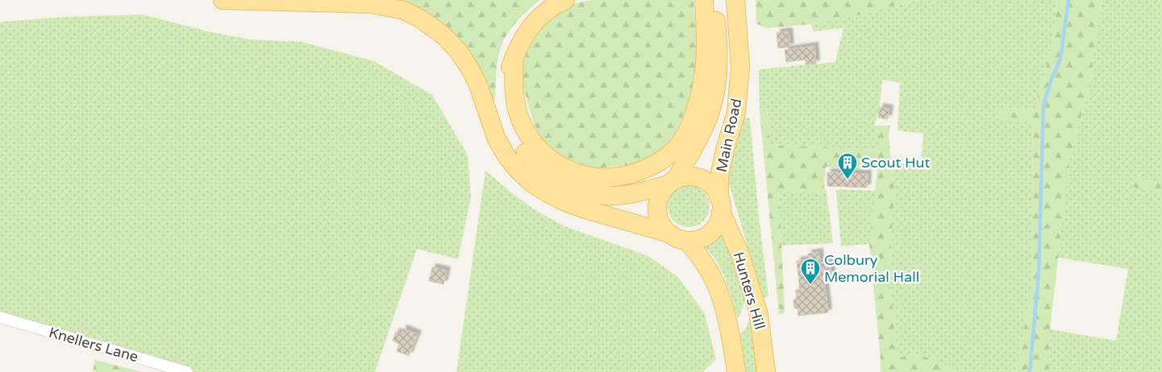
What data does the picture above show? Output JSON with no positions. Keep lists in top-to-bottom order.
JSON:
{
  "streets": {
    "main road": ["Main Road", "Hunters Hill"],
    "street": ["Knellers Lane"]
  },
  "crossings": [
    ["Main Road", "Hunters Hill"]
  ],
  "places": {
    "building": ["Scout Hut", "Colbury Memorial Hall"]
  }
}
